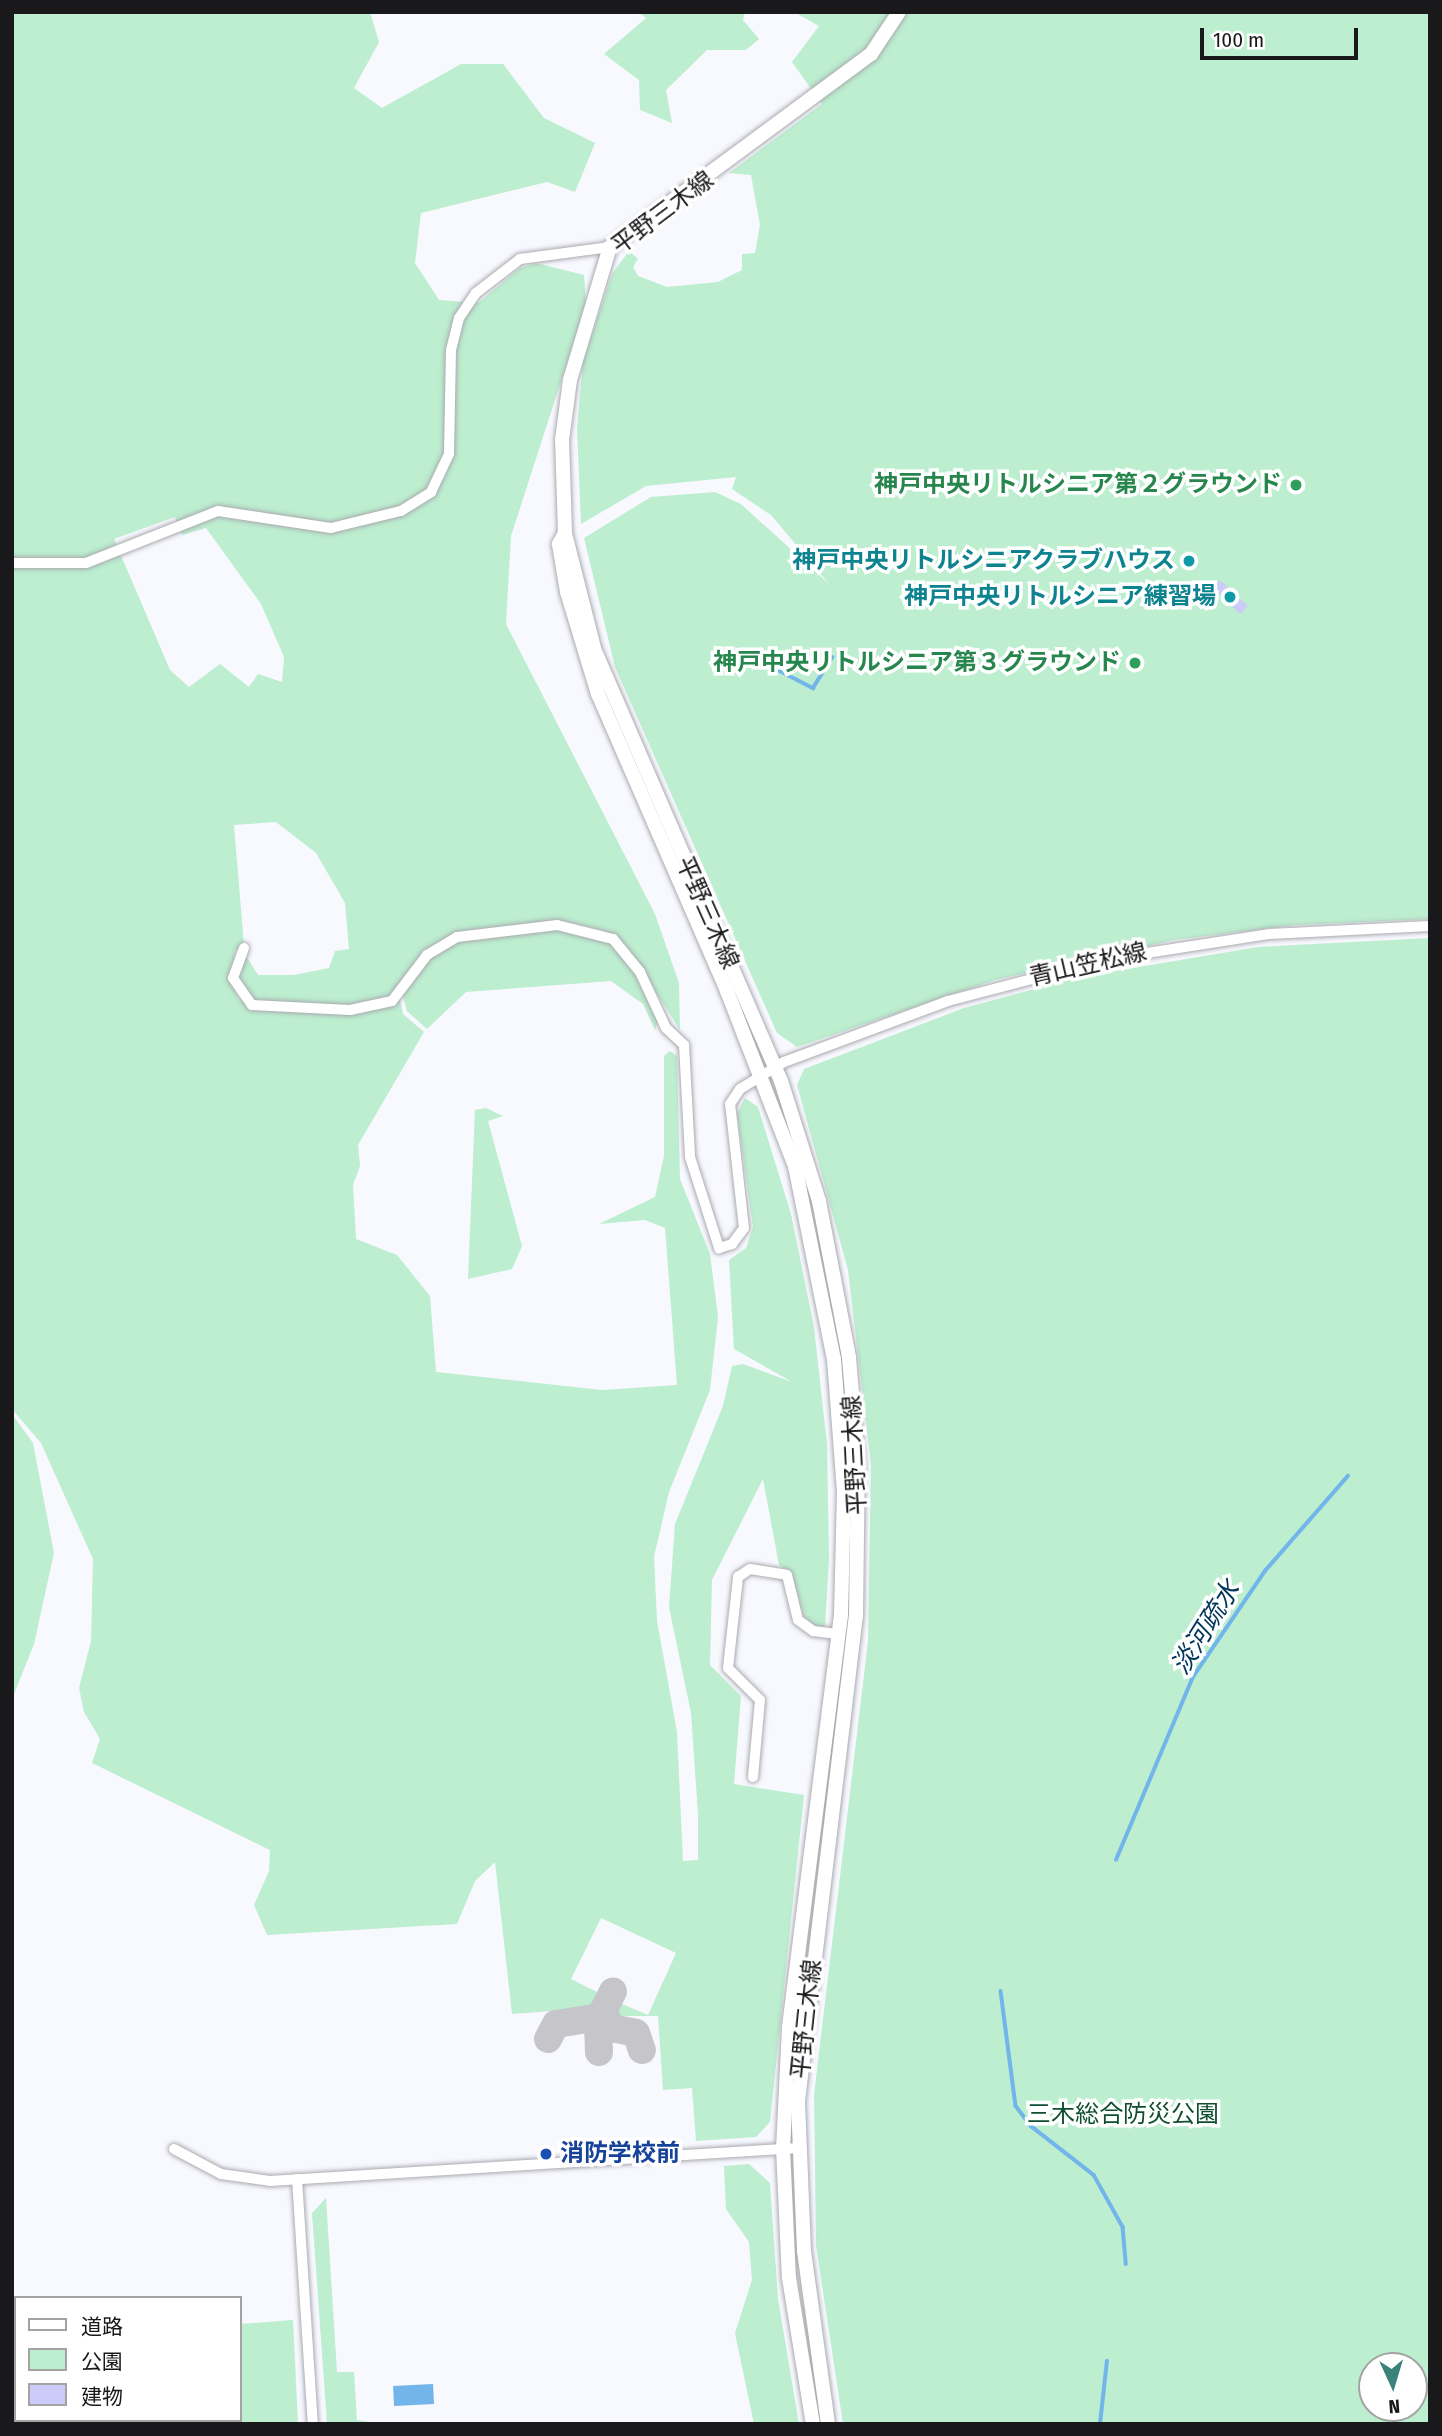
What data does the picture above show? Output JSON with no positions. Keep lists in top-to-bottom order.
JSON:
{
  "streets": {
    "main road": ["平野三木線"],
    "street": ["青山笠松線"]
  },
  "crossings": [
    ["平野三木線", "青山笠松線"]
  ],
  "water": ["淡河疏水"],
  "parks": ["三木総合防災公園"],
  "places": [
    "神戸中央リトルシニア第２グラウンド",
    "神戸中央リトルシニアクラブハウス",
    "神戸中央リトルシニア練習場",
    "神戸中央リトルシニア第３グラウンド",
    "消防学校前"
  ],
  "legend": ["道路", "公園", "建物"],
  "scale_bar": "100 m",
  "north": "bottom"
}
